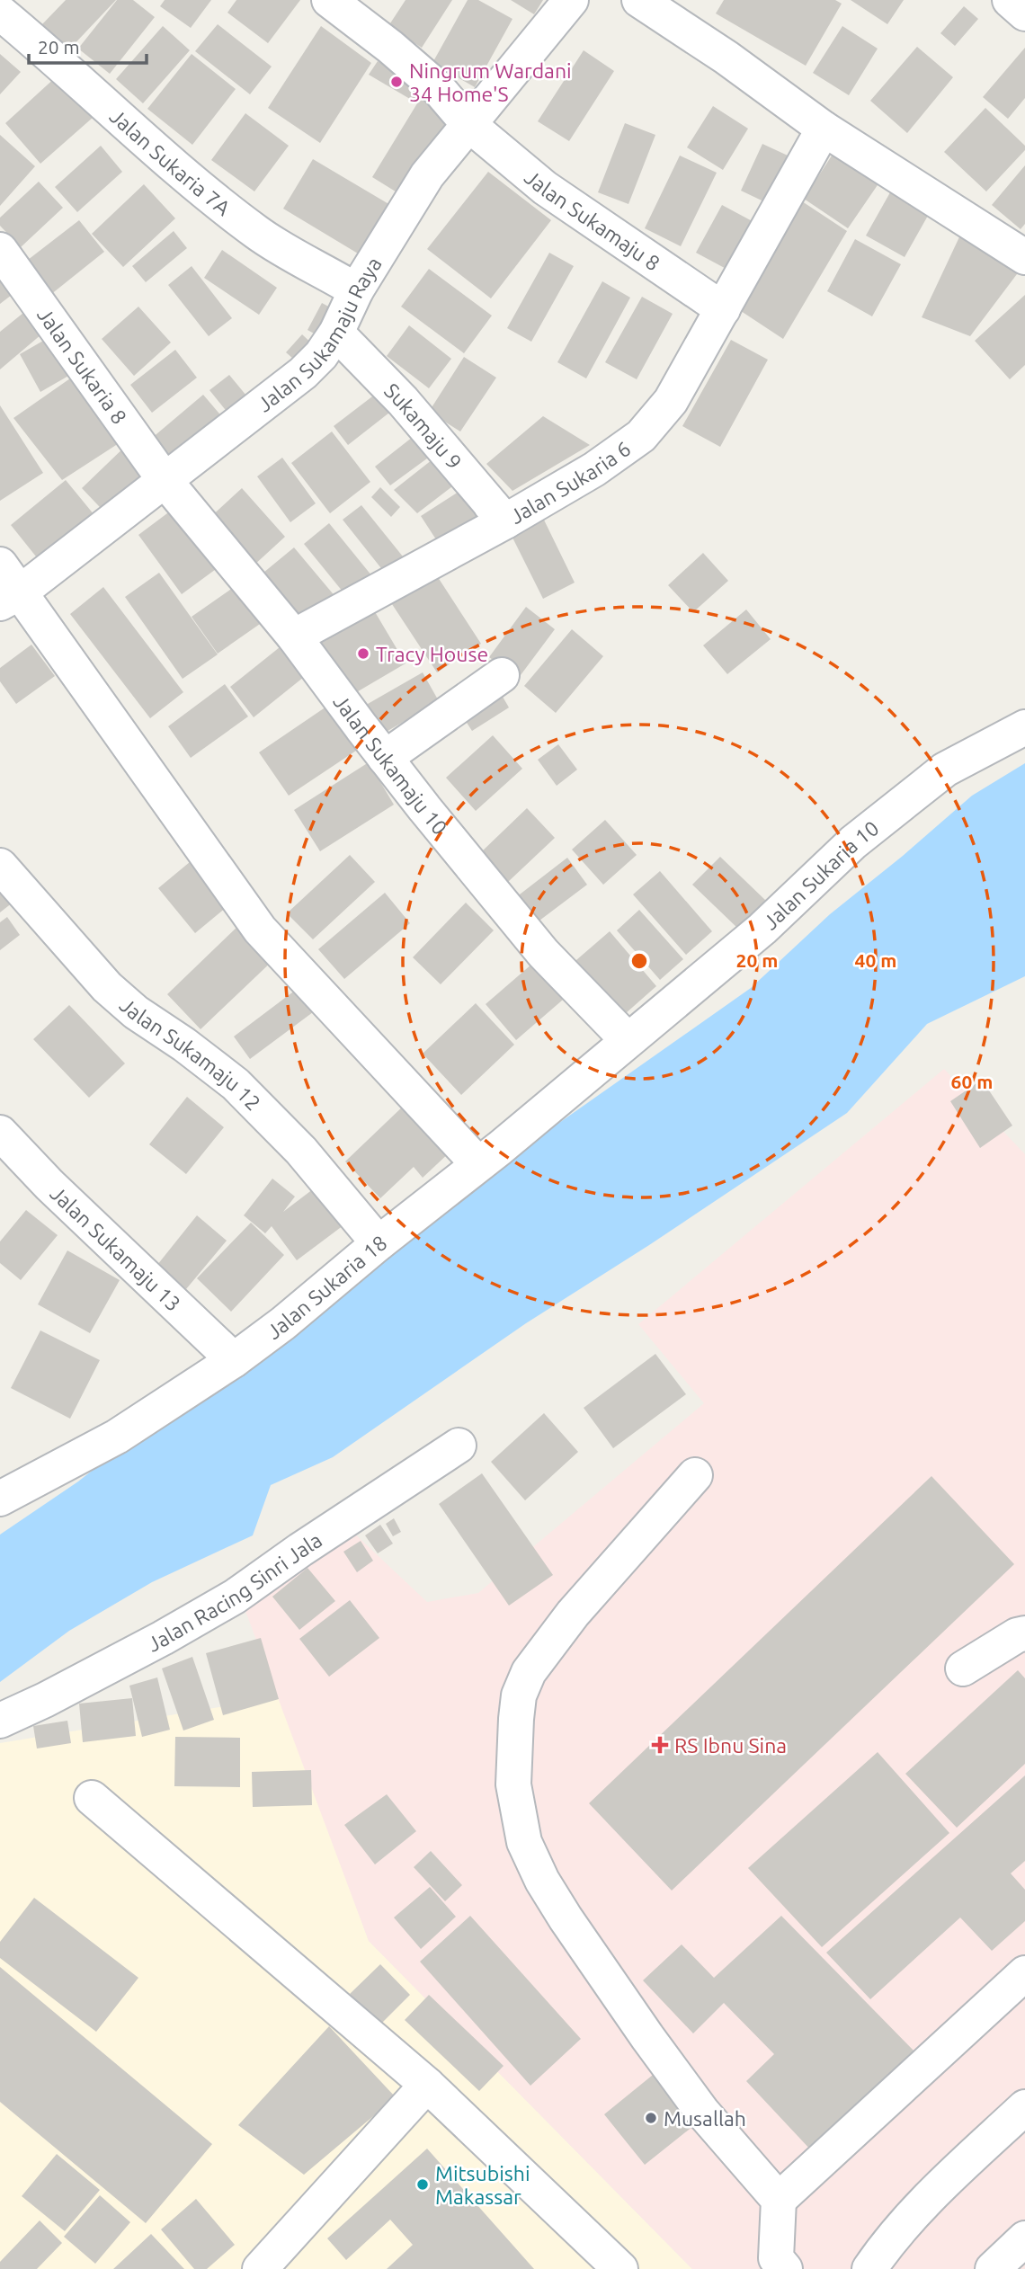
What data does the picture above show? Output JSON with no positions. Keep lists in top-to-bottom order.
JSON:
{
  "streets": {
    "street": [
      "Jalan Sukaria 7A",
      "Jalan Sukamaju 8",
      "Jalan Sukamaju Raya",
      "Jalan Sukaria 8",
      "Jalan Sukaria 6",
      "Jalan Sukamaju 10",
      "Jalan Sukaria 10",
      "Jalan Sukamaju 12",
      "Jalan Sukamaju 13",
      "Jalan Sukaria 18",
      "Jalan Racing Sinri Jala"
    ]
  },
  "crossings": [
    ["Jalan Sukaria 7A", "Jalan Sukamaju Raya"],
    ["Jalan Sukamaju 8", "Jalan Sukamaju Raya"],
    ["Jalan Sukamaju 8", "Jalan Sukaria 6"],
    ["Jalan Sukamaju Raya", "Jalan Sukaria 8"],
    ["Jalan Sukamaju Raya", "Jalan Sukaria 6"],
    ["Jalan Sukamaju Raya", "Jalan Sukamaju 10"],
    ["Jalan Sukaria 8", "Jalan Sukamaju 10"],
    ["Jalan Sukamaju 10", "Jalan Sukaria 10"],
    ["Jalan Sukamaju 10", "Jalan Sukaria 18"],
    ["Jalan Sukaria 10", "Jalan Sukaria 18"],
    ["Jalan Sukamaju 12", "Jalan Sukaria 18"],
    ["Jalan Sukamaju 13", "Jalan Sukaria 18"]
  ],
  "places": {
    "other": [
      "Ningrum Wardani 34 Home'S",
      "Tracy House",
      "Musallah",
      "Mitsubishi Makassar"
    ],
    "health": ["RS Ibnu Sina"]
  },
  "scale_bar": "20 m",
  "rings": ["20 m", "40 m", "60 m"]
}
